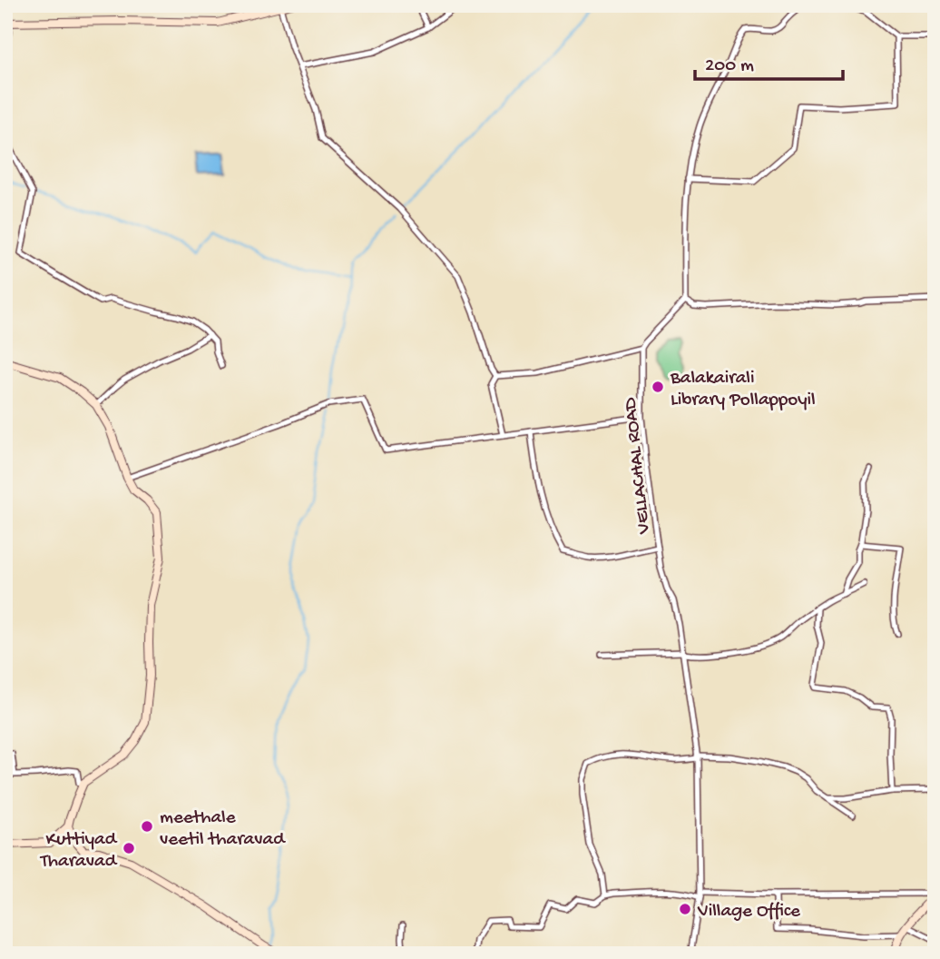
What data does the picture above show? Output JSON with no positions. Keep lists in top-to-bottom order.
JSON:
{
  "streets": {
    "street": ["VELLACHAL ROAD"]
  },
  "places": [
    "Balakairali Library Pollappoyil",
    "meethale veetil tharavad",
    "Kuttiyad Tharavad",
    "Village Office"
  ],
  "scale_bar": "200 m"
}
